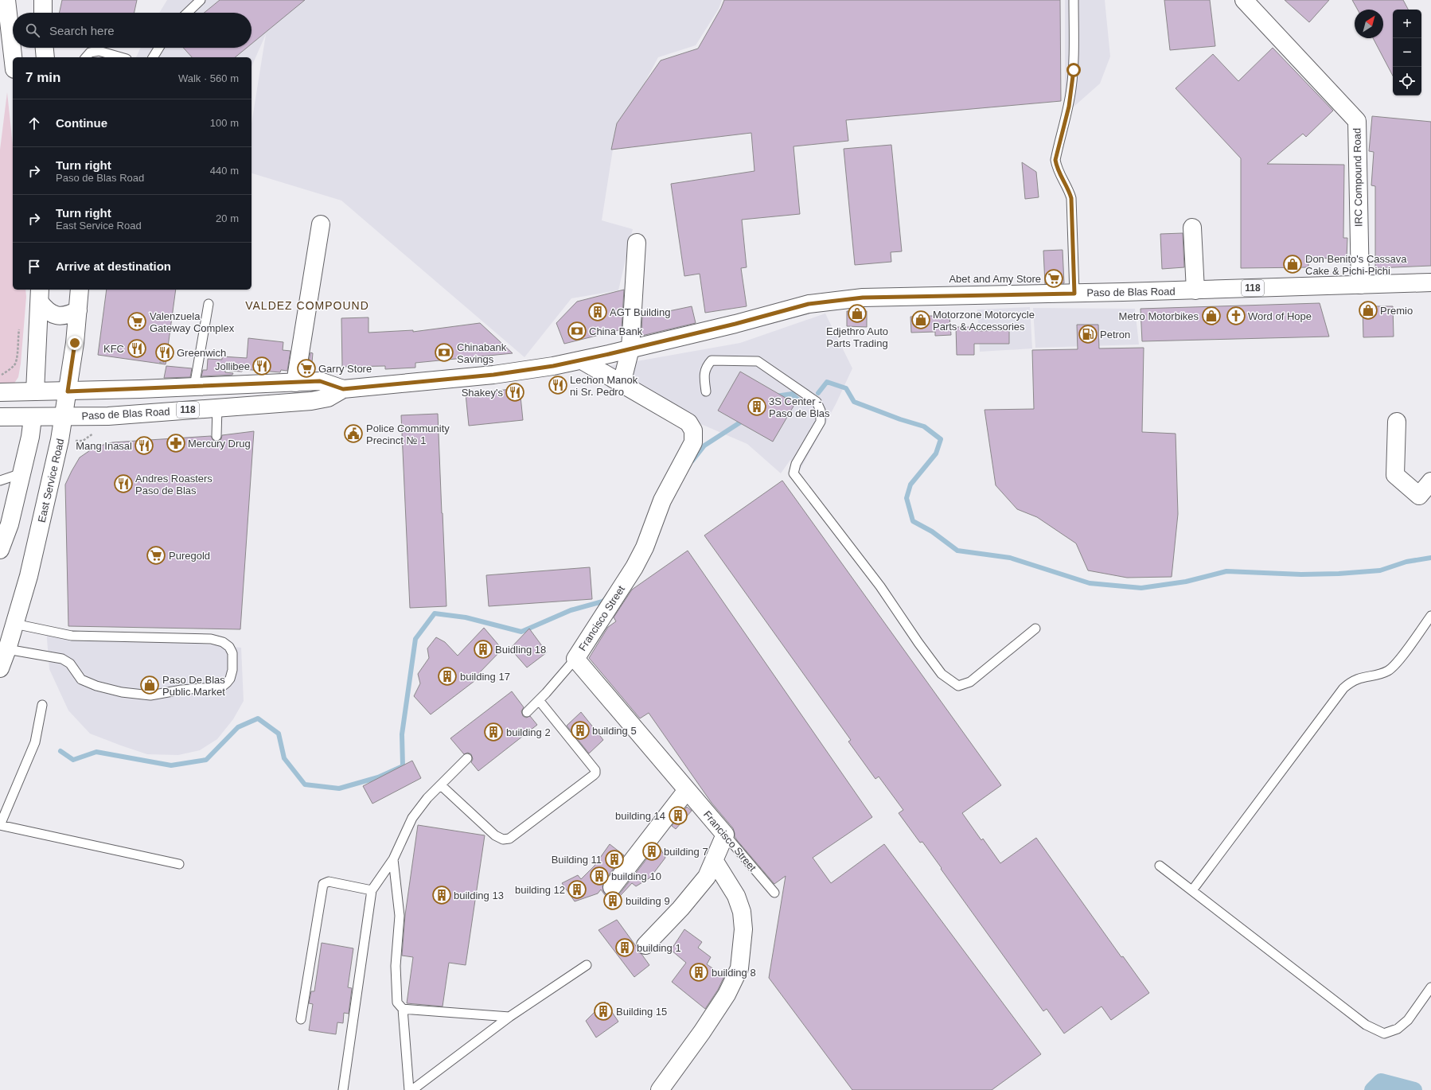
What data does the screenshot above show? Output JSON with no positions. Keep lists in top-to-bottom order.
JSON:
{
  "streets": {
    "main road": [
      "IRC Compound Road",
      "118",
      "Paso de Blas Road",
      "East Service Road",
      "Francisco Street"
    ]
  },
  "crossings": [
    ["IRC Compound Road", "Paso de Blas Road"],
    ["Paso de Blas Road", "East Service Road"],
    ["Paso de Blas Road", "Francisco Street"]
  ],
  "districts": ["VALDEZ COMPOUND"],
  "places": {
    "shop": [
      "Don Benito's Cassava Cake & Pichi-Pichi",
      "Premio",
      "Edjethro Auto Parts Trading",
      "Metro Motorbikes",
      "Motorzone Motorcycle Parts & Accessories",
      "Paso De Blas Public Market"
    ],
    "supermarket": [
      "Abet and Amy Store",
      "Valenzuela Gateway Complex",
      "Garry Store",
      "Puregold"
    ],
    "building": [
      "AGT Building",
      "3S Center - Paso de Blas",
      "Buidling 18",
      "building 17",
      "building 5",
      "building 2",
      "building 14",
      "building 7",
      "Building 11",
      "building 10",
      "building 12",
      "building 13",
      "building 9",
      "building 1",
      "building 8",
      "Building 15"
    ],
    "church": ["Word of Hope"],
    "bank": ["China Bank", "Chinabank Savings"],
    "fuel station": ["Petron"],
    "restaurant": [
      "KFC",
      "Greenwich",
      "Jollibee",
      "Lechon Manok ni Sr. Pedro",
      "Shakey's",
      "Mang Inasal",
      "Andres Roasters Paso de Blas"
    ],
    "public building": ["Police Community Precinct № 1"],
    "pharmacy": ["Mercury Drug"]
  },
  "north": "top right",
  "page": {
    "map_buttons": ["+", "−"],
    "search": "Search here",
    "heading": ["7 min", "Walk · 560 m"],
    "list": [
      ["Continue", "100 m"],
      ["Turn right", "Paso de Blas Road", "440 m"],
      ["Turn right", "East Service Road", "20 m"],
      "Arrive at destination"
    ]
  }
}
